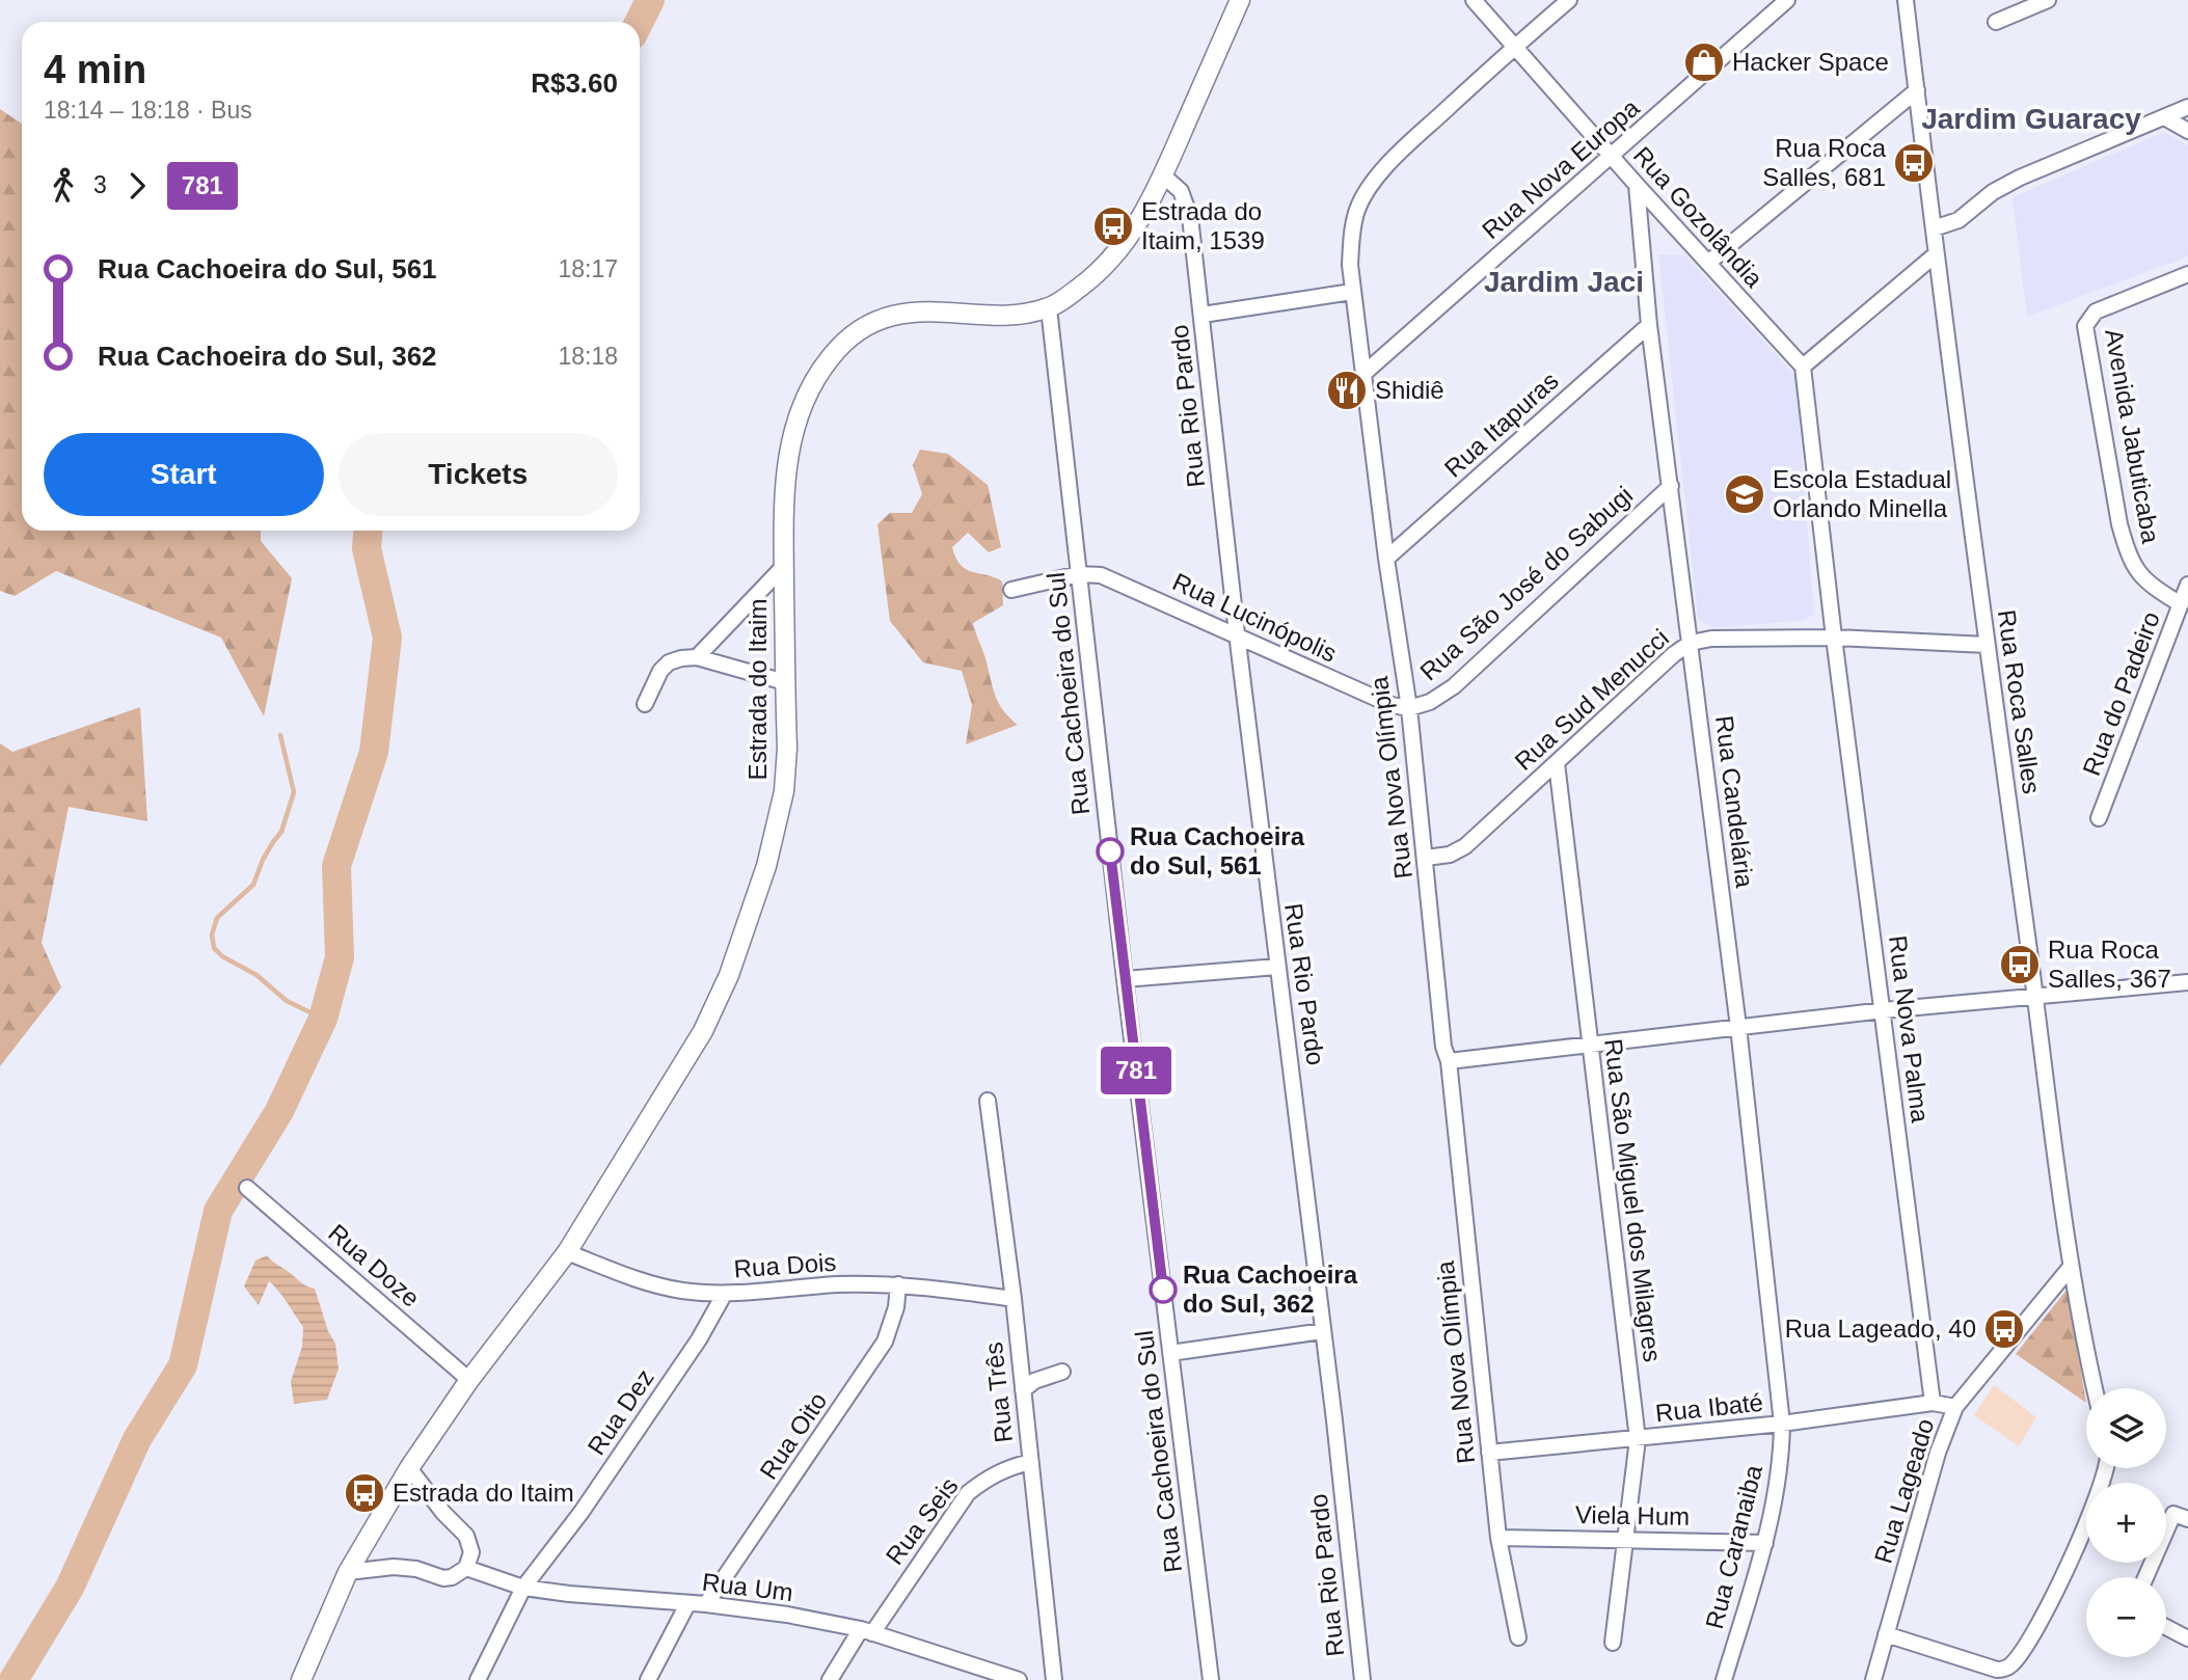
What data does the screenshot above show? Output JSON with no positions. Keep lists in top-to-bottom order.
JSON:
{
  "streets": {
    "street": [
      "Rua Nova Europa",
      "Rua Gozolândia",
      "Rua Rio Pardo",
      "Rua Itapuras",
      "Avenida Jabuticaba",
      "Rua São José do Sabugi",
      "Rua Lucinópolis",
      "Estrada do Itaim",
      "Rua Cachoeira do Sul",
      "Rua do Padeiro",
      "Rua Sud Menucci",
      "Rua Roca Salles",
      "Rua Nova Olímpia",
      "Rua Candelária",
      "Rua Nova Palma",
      "Rua São Miguel dos Milagres",
      "Rua Doze",
      "Rua Dois",
      "Rua Três",
      "Rua Ibaté",
      "Rua Dez",
      "Rua Oito",
      "Rua Lageado",
      "Viela Hum",
      "Rua Seis",
      "Rua Caranaiba",
      "Rua Um"
    ]
  },
  "crossings": [
    ["Rua Nova Europa", "Rua Gozolândia"],
    ["Rua Nova Europa", "Rua Nova Olímpia"],
    ["Rua Gozolândia", "Rua Nova Olímpia"],
    ["Rua Gozolândia", "Rua Candelária"],
    ["Rua Gozolândia", "Rua Nova Palma"],
    ["Rua Rio Pardo", "Rua Lucinópolis"],
    ["Rua Rio Pardo", "Estrada do Itaim"],
    ["Rua Itapuras", "Rua Nova Olímpia"],
    ["Rua Itapuras", "Rua Candelária"],
    ["Avenida Jabuticaba", "Rua do Padeiro"],
    ["Rua São José do Sabugi", "Rua Lucinópolis"],
    ["Rua São José do Sabugi", "Rua Nova Olímpia"],
    ["Rua São José do Sabugi", "Rua Candelária"],
    ["Rua Lucinópolis", "Rua Cachoeira do Sul"],
    ["Rua Lucinópolis", "Rua Nova Olímpia"],
    ["Estrada do Itaim", "Rua Cachoeira do Sul"],
    ["Estrada do Itaim", "Rua Doze"],
    ["Estrada do Itaim", "Rua Dois"],
    ["Rua Sud Menucci", "Rua Roca Salles"],
    ["Rua Sud Menucci", "Rua Nova Olímpia"],
    ["Rua Sud Menucci", "Rua Candelária"],
    ["Rua Sud Menucci", "Rua Nova Palma"],
    ["Rua Sud Menucci", "Rua São Miguel dos Milagres"],
    ["Rua Roca Salles", "Rua Lageado"],
    ["Rua Nova Olímpia", "Rua Ibaté"],
    ["Rua Nova Olímpia", "Viela Hum"],
    ["Rua Candelária", "Rua Ibaté"],
    ["Rua Candelária", "Rua Caranaiba"],
    ["Rua Nova Palma", "Rua Ibaté"],
    ["Rua São Miguel dos Milagres", "Rua Ibaté"],
    ["Rua São Miguel dos Milagres", "Viela Hum"],
    ["Rua Dois", "Rua Três"],
    ["Rua Dois", "Rua Dez"],
    ["Rua Dois", "Rua Oito"],
    ["Rua Três", "Rua Seis"],
    ["Rua Ibaté", "Rua Caranaiba"],
    ["Rua Dez", "Rua Um"],
    ["Rua Oito", "Rua Um"],
    ["Viela Hum", "Rua Caranaiba"],
    ["Rua Seis", "Rua Um"]
  ],
  "districts": ["Jardim Guaracy", "Jardim Jaci"],
  "places": {
    "shop": ["Hacker Space"],
    "bus stop": [
      "Rua Roca Salles, 681",
      "Estrada do Itaim, 1539",
      "Rua Roca Salles, 367",
      "Rua Lageado, 40",
      "Estrada do Itaim"
    ],
    "restaurant": ["Shidiê"],
    "school or university": ["Escola Estadual Orlando Minella"],
    "other": ["Rua Cachoeira do Sul, 561", "Rua Cachoeira do Sul, 362"]
  },
  "lines": ["bus line 781"],
  "page": {
    "on_map": "781",
    "heading": ["4 min", "18:14 – 18:18 · Bus", "R$3.60"],
    "legs": ["3", "781"],
    "list": [
      {
        "name": "Rua Cachoeira do Sul, 561",
        "value": "18:17"
      },
      {
        "name": "Rua Cachoeira do Sul, 362",
        "value": "18:18"
      }
    ],
    "buttons": ["Start", "Tickets"],
    "map_buttons": ["+", "−"]
  }
}
